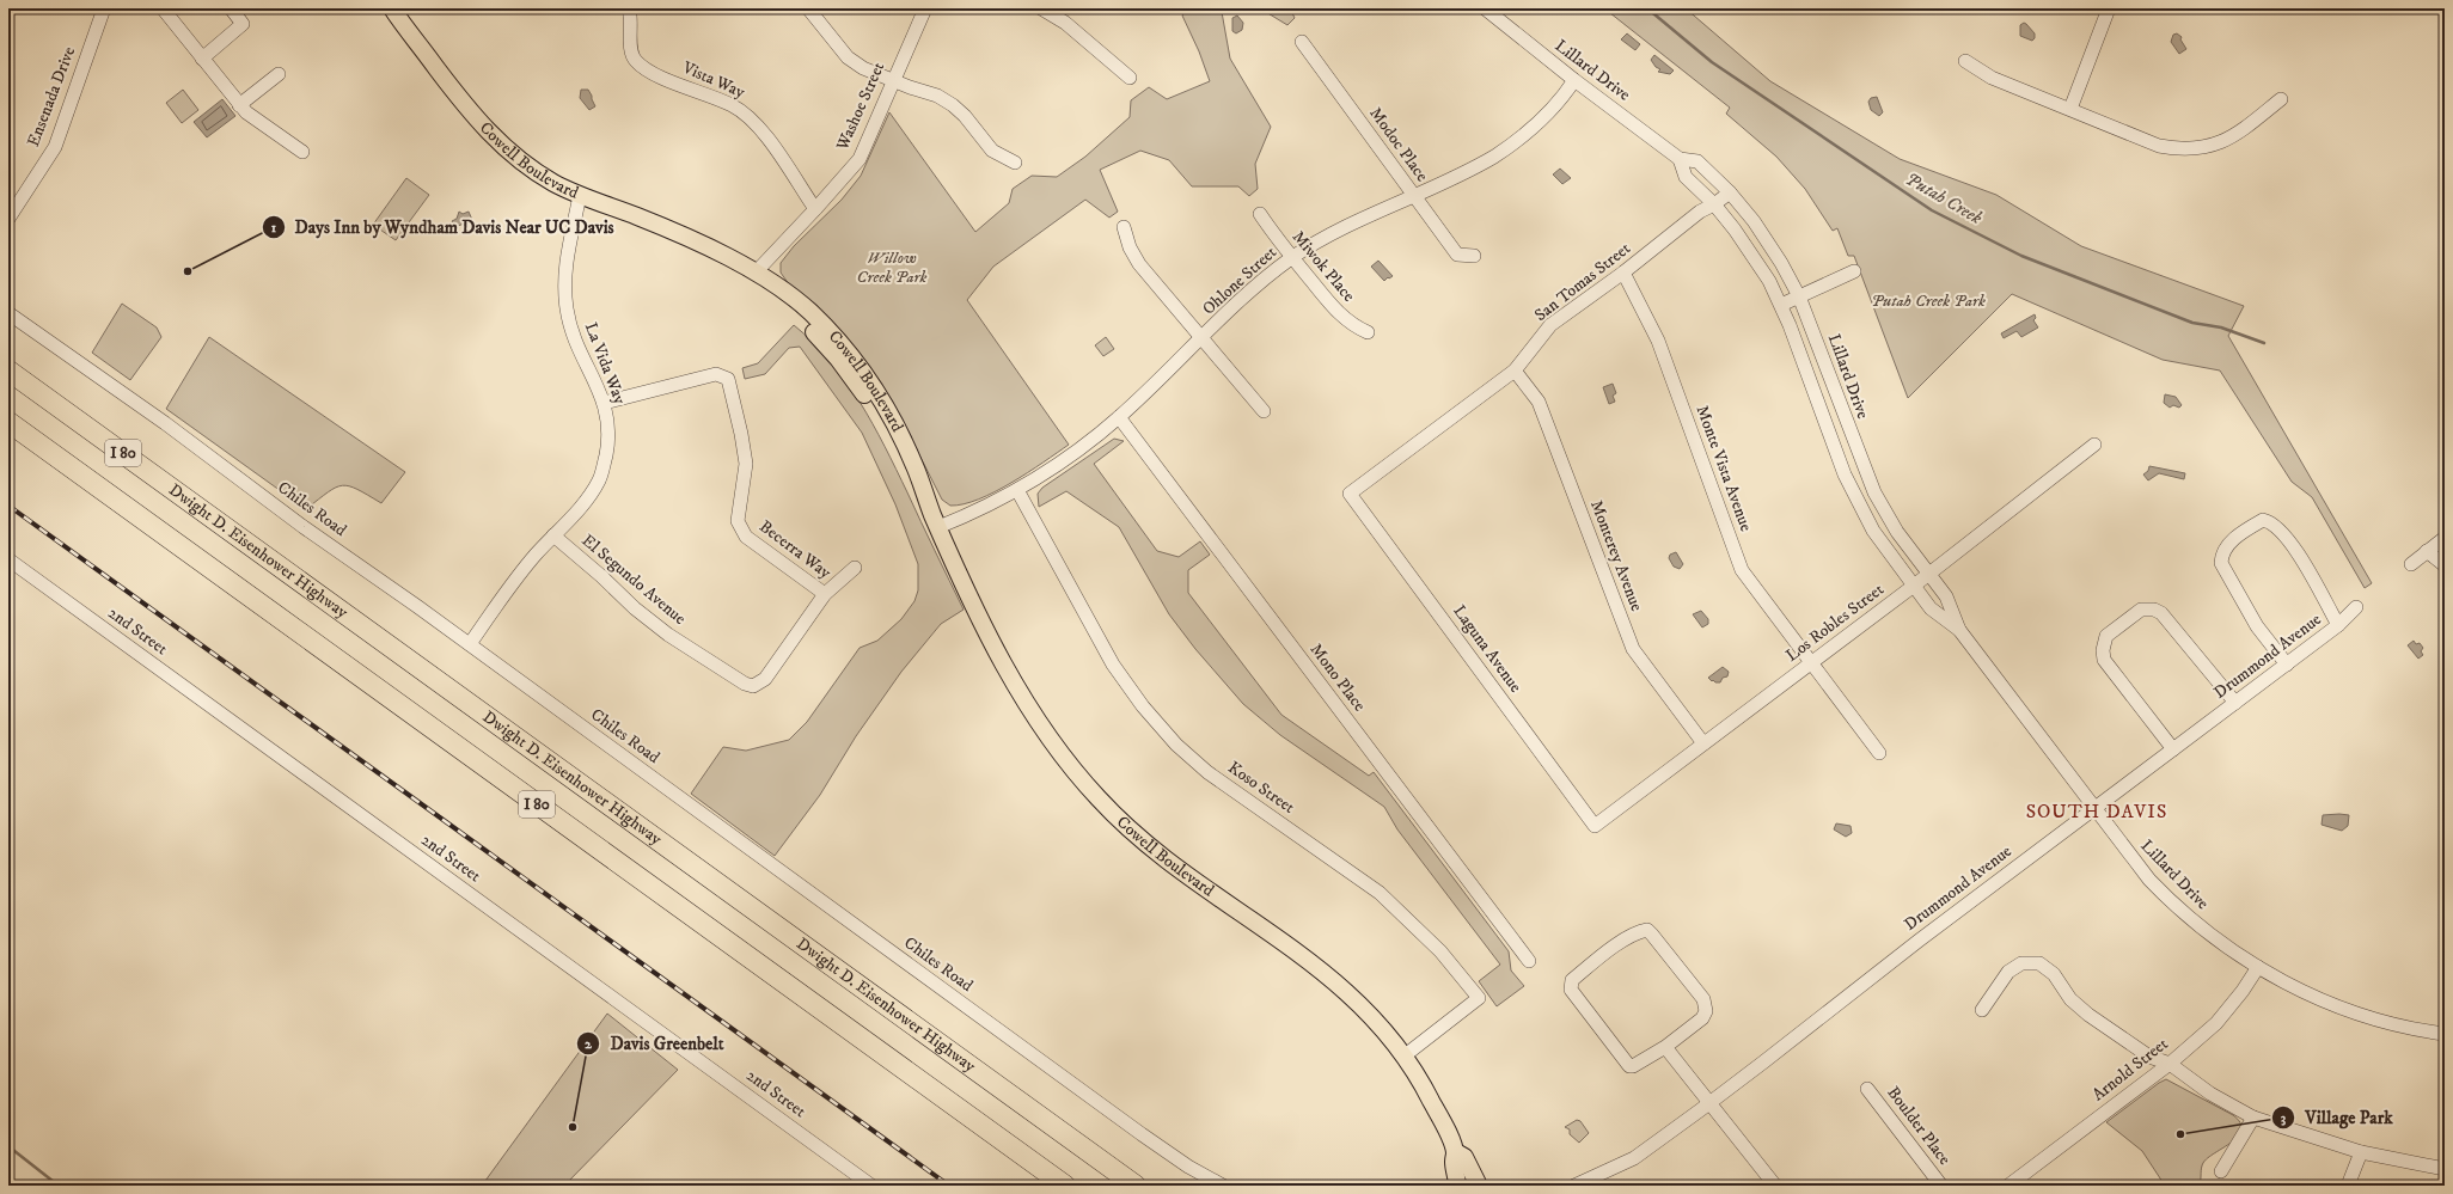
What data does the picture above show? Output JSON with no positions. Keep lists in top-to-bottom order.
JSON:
{
  "streets": {
    "highway": ["I 80", "Dwight D. Eisenhower Highway"],
    "main road": ["Cowell Boulevard"],
    "street": [
      "Lillard Drive",
      "Vista Way",
      "Ensenada Drive",
      "Washoe Street",
      "Modoc Place",
      "Miwok Place",
      "Ohlone Street",
      "San Tomas Street",
      "La Vida Way",
      "Monte Vista Avenue",
      "Chiles Road",
      "Becerra Way",
      "Monterey Avenue",
      "El Segundo Avenue",
      "Los Robles Street",
      "2nd Street",
      "Laguna Avenue",
      "Drummond Avenue",
      "Mono Place",
      "Koso Street",
      "Arnold Street",
      "Boulder Place"
    ]
  },
  "crossings": [
    ["Lillard Drive", "Ohlone Street"],
    ["Lillard Drive", "San Tomas Street"],
    ["Lillard Drive", "Los Robles Street"],
    ["Lillard Drive", "Drummond Avenue"],
    ["Lillard Drive", "Arnold Street"],
    ["Vista Way", "Washoe Street"],
    ["Washoe Street", "Cowell Boulevard"],
    ["Modoc Place", "Ohlone Street"],
    ["Cowell Boulevard", "Ohlone Street"],
    ["Cowell Boulevard", "La Vida Way"],
    ["Cowell Boulevard", "Koso Street"],
    ["Miwok Place", "Ohlone Street"],
    ["Ohlone Street", "Mono Place"],
    ["Ohlone Street", "Koso Street"],
    ["San Tomas Street", "Monte Vista Avenue"],
    ["San Tomas Street", "Monterey Avenue"],
    ["San Tomas Street", "Laguna Avenue"],
    ["La Vida Way", "Chiles Road"],
    ["La Vida Way", "Becerra Way"],
    ["La Vida Way", "El Segundo Avenue"],
    ["Monte Vista Avenue", "Los Robles Street"],
    ["Becerra Way", "El Segundo Avenue"],
    ["Monterey Avenue", "Los Robles Street"],
    ["Los Robles Street", "Laguna Avenue"]
  ],
  "districts": ["SOUTH DAVIS"],
  "water": ["Putah Creek"],
  "parks": ["Willow Creek Park", "Putah Creek Park"],
  "places": ["Days Inn by Wyndham Davis Near UC Davis", "Davis Greenbelt", "Village Park"]
}
